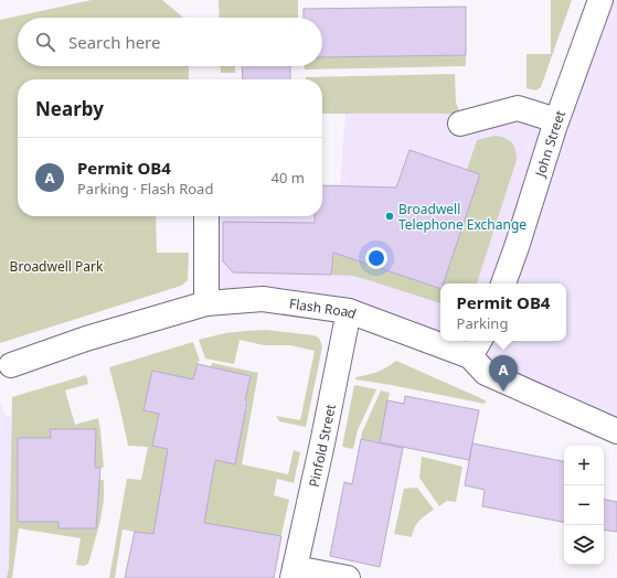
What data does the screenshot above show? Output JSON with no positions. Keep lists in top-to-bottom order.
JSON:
{
  "streets": {
    "street": ["John Street", "Flash Road", "Pinfold Street"]
  },
  "crossings": [
    ["Flash Road", "Pinfold Street"]
  ],
  "parks": ["Broadwell Park"],
  "places": ["Broadwell Telephone Exchange"],
  "page": {
    "search": "Search here",
    "heading": "Nearby",
    "list": [
      {
        "mark": "A",
        "name": "Permit OB4",
        "note": "Parking · Flash Road",
        "value": "40 m"
      }
    ],
    "popup": ["Permit OB4", "Parking"],
    "pins": "A",
    "map_buttons": ["+", "−"]
  }
}
